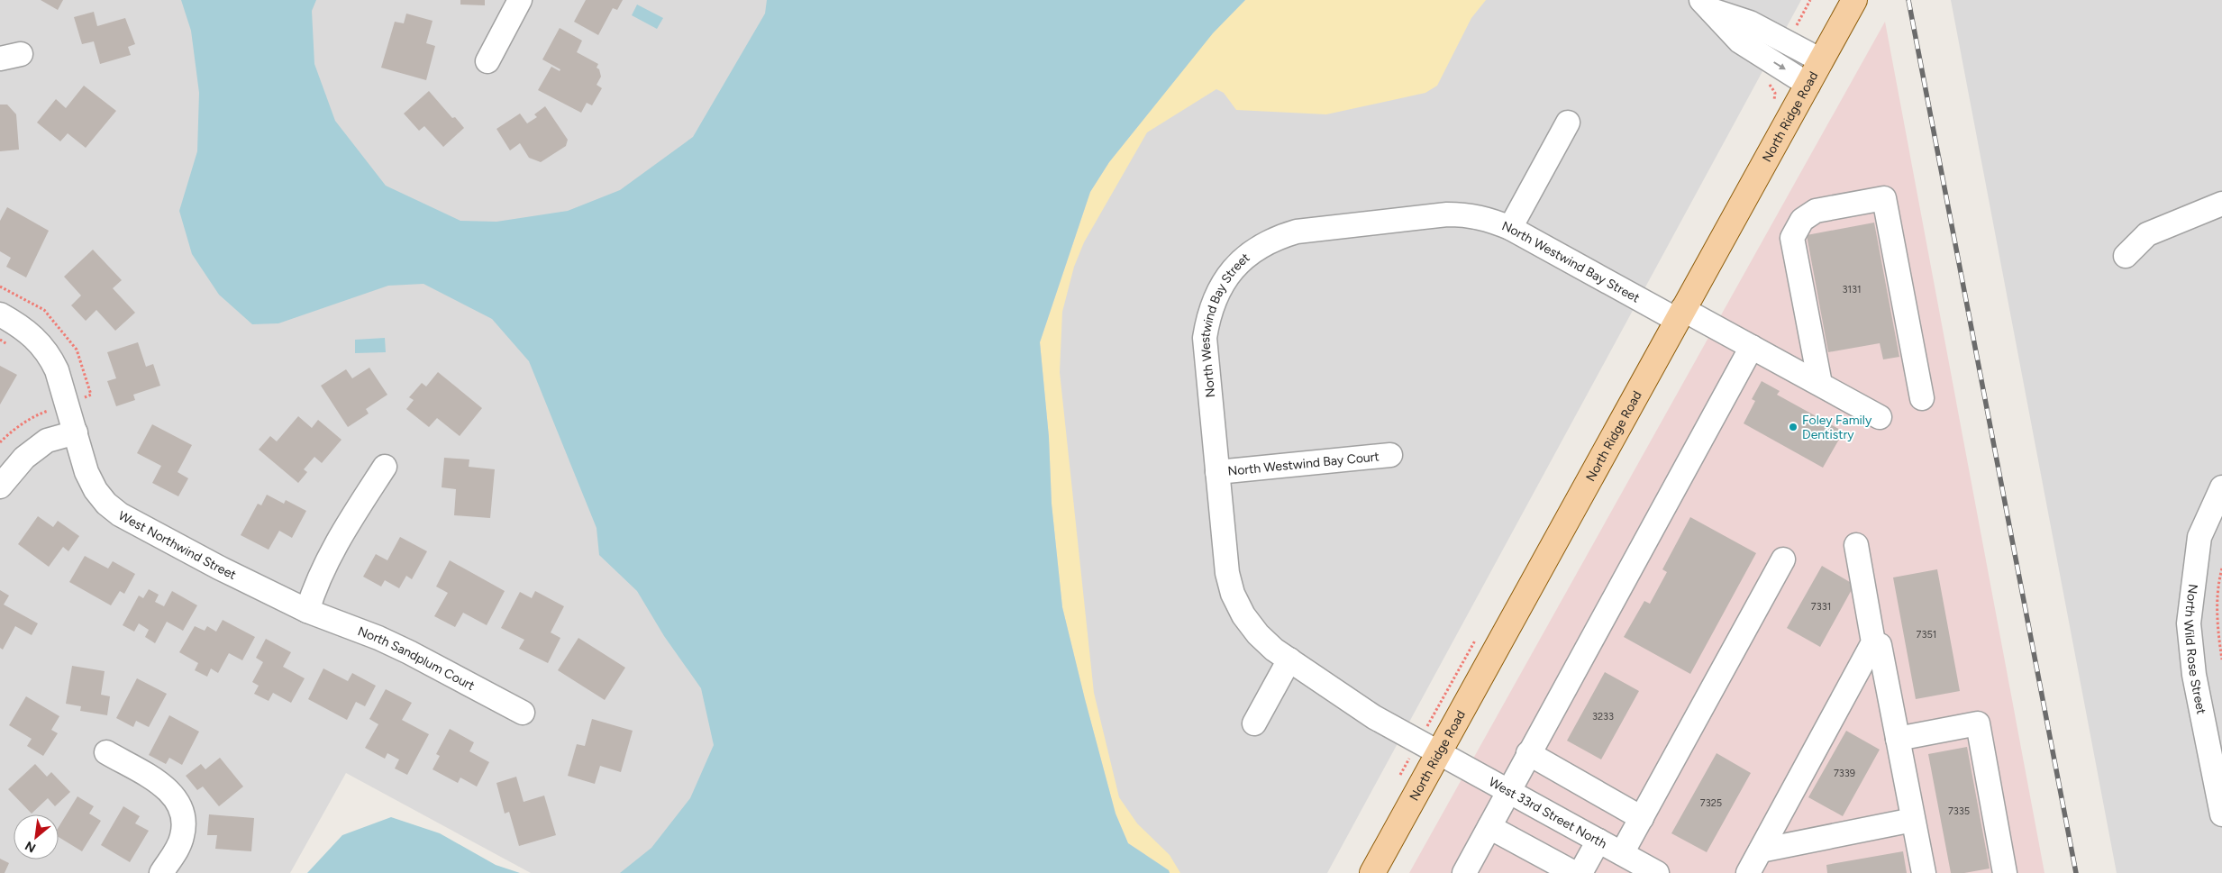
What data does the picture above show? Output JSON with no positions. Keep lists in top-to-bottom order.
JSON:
{
  "streets": {
    "main road": ["North Ridge Road"],
    "street": [
      "North Westwind Bay Street",
      "North Westwind Bay Court",
      "West Northwind Street",
      "North Wild Rose Street",
      "North Sandplum Court",
      "West 33rd Street North"
    ]
  },
  "crossings": [
    ["North Ridge Road", "North Westwind Bay Street"],
    ["North Ridge Road", "West 33rd Street North"],
    ["North Westwind Bay Street", "North Westwind Bay Court"],
    ["North Westwind Bay Street", "West 33rd Street North"],
    ["West Northwind Street", "North Sandplum Court"]
  ],
  "places": ["Foley Family Dentistry"],
  "house_numbers": [
    "3131",
    "7331",
    "7351",
    "3233",
    "7339",
    "7325",
    "7335"
  ],
  "north": "bottom left"
}
